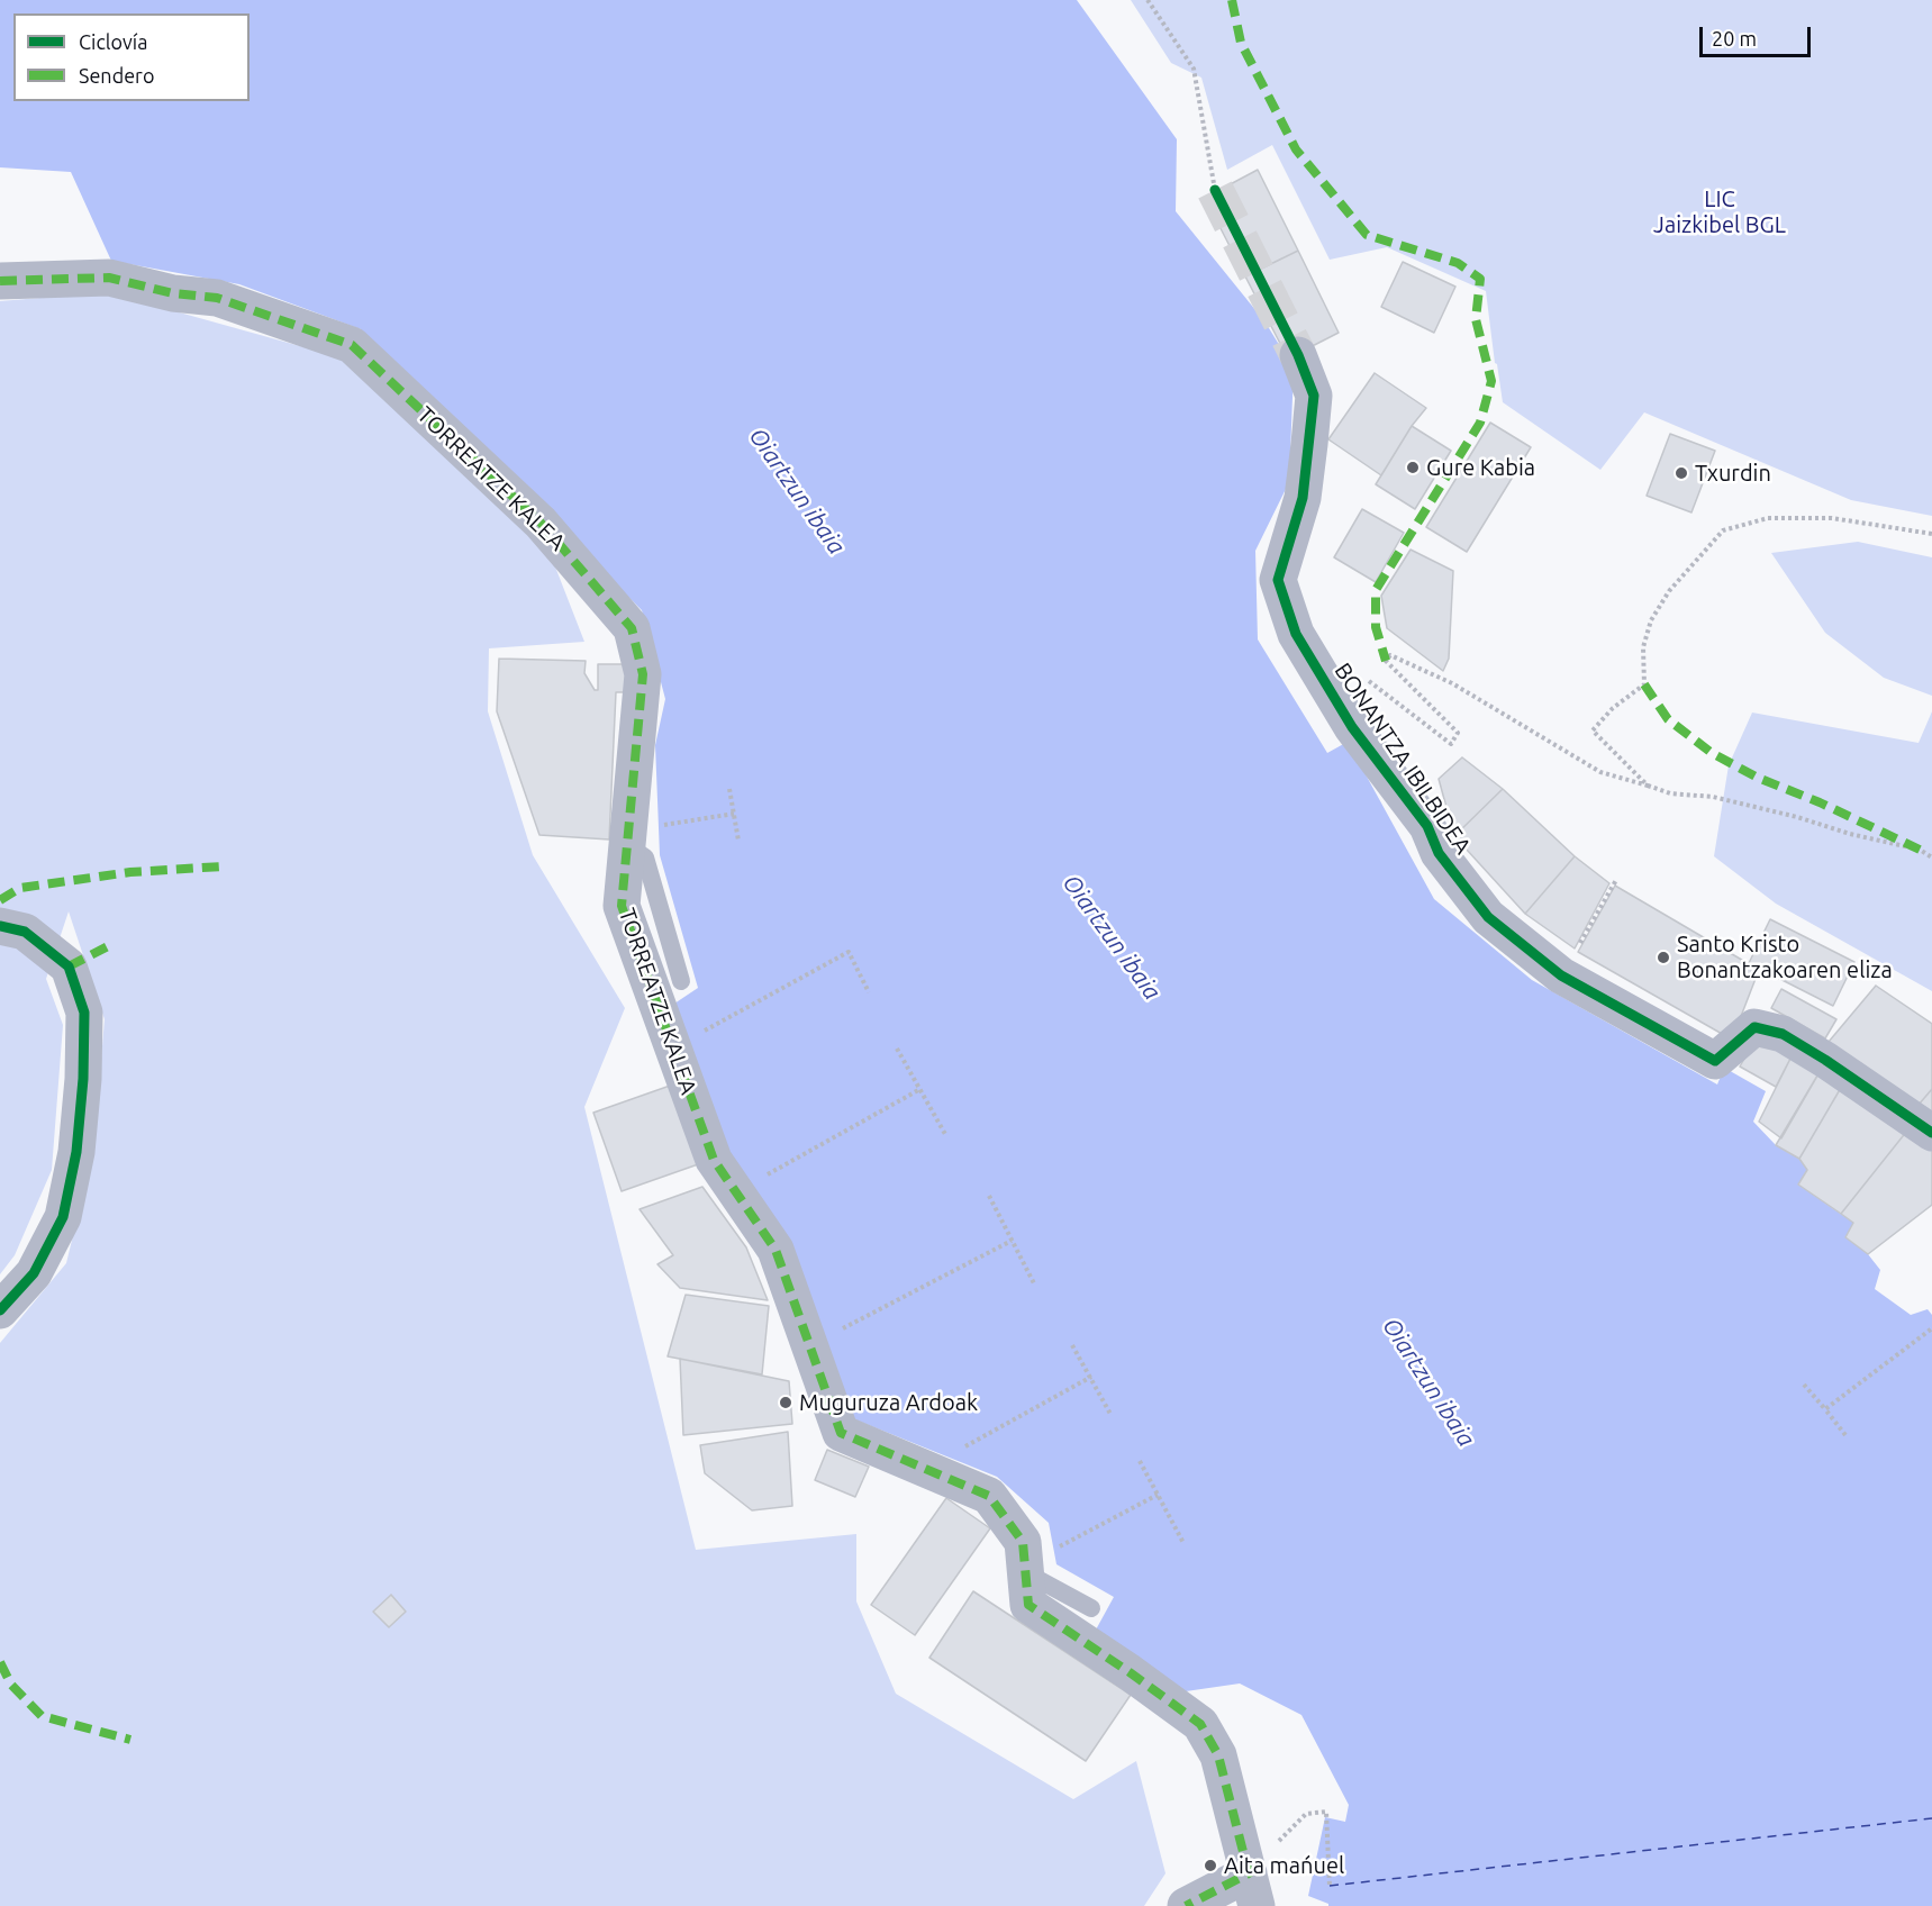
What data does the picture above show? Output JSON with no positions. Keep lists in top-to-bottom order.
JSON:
{
  "streets": {
    "street": ["TORREATZE KALEA", "BONANTZA IBILBIDEA"]
  },
  "water": ["Oiartzun ibaia"],
  "parks": ["LIC Jaizkibel BGL"],
  "places": [
    "Gure Kabia",
    "Txurdin",
    "Santo Kristo Bonantzakoaren eliza",
    "Muguruza Ardoak",
    "Aita mańuel"
  ],
  "legend": ["Ciclovía", "Sendero"],
  "scale_bar": "20 m"
}
